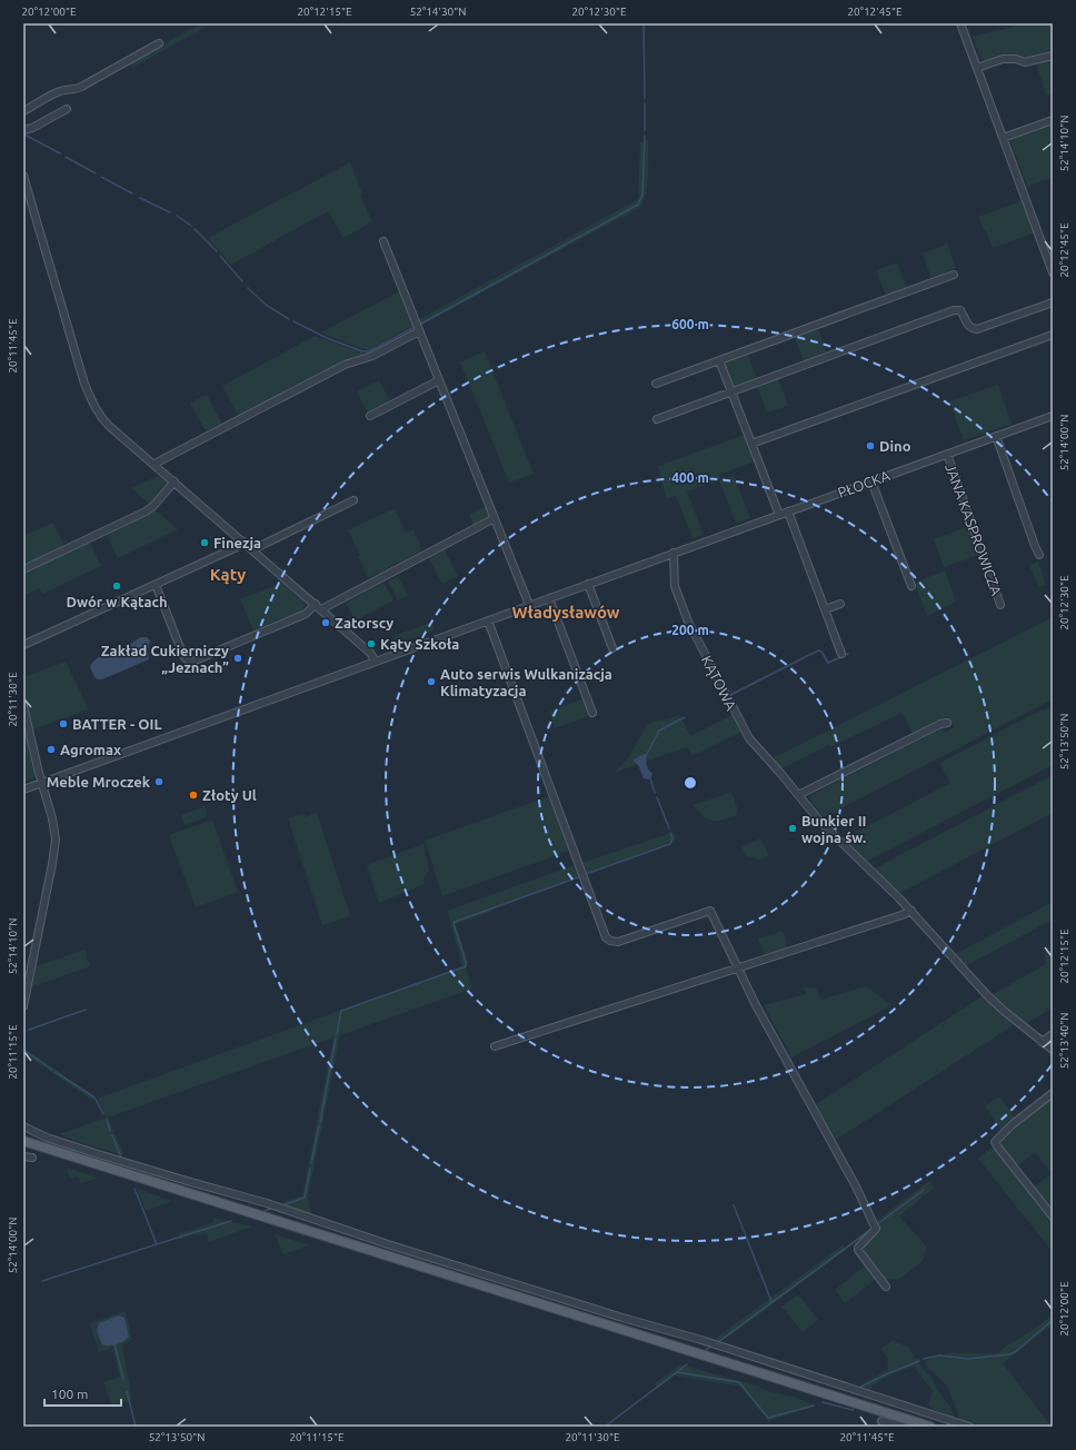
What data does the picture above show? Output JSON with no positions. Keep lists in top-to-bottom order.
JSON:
{
  "streets": {
    "street": ["PŁOCKA", "JANA KASPROWICZA", "KĄTOWA"]
  },
  "crossings": [
    ["PŁOCKA", "JANA KASPROWICZA"],
    ["PŁOCKA", "KĄTOWA"]
  ],
  "districts": ["Kąty", "Władysławów"],
  "places": [
    "Dino",
    "Finezja",
    "Dwór w Kątach",
    "Zatorscy",
    "Kąty Szkoła",
    "Zakład Cukierniczy „Jeznach”",
    "Auto serwis Wulkanizacja Klimatyzacja",
    "BATTER - OIL",
    "Agromax",
    "Meble Mroczek",
    "Złoty Ul",
    "Bunkier II wojna św."
  ],
  "scale_bar": "100 m",
  "coordinates": [
    "20°12'00\"E",
    "20°12'15\"E",
    "52°14'30\"N",
    "20°12'30\"E",
    "20°12'45\"E",
    "52°14'10\"N",
    "20°11'45\"E",
    "52°14'00\"N",
    "20°11'30\"E",
    "52°13'50\"N",
    "52°13'40\"N",
    "20°11'15\"E"
  ],
  "rings": ["600 m", "400 m", "200 m"]
}
